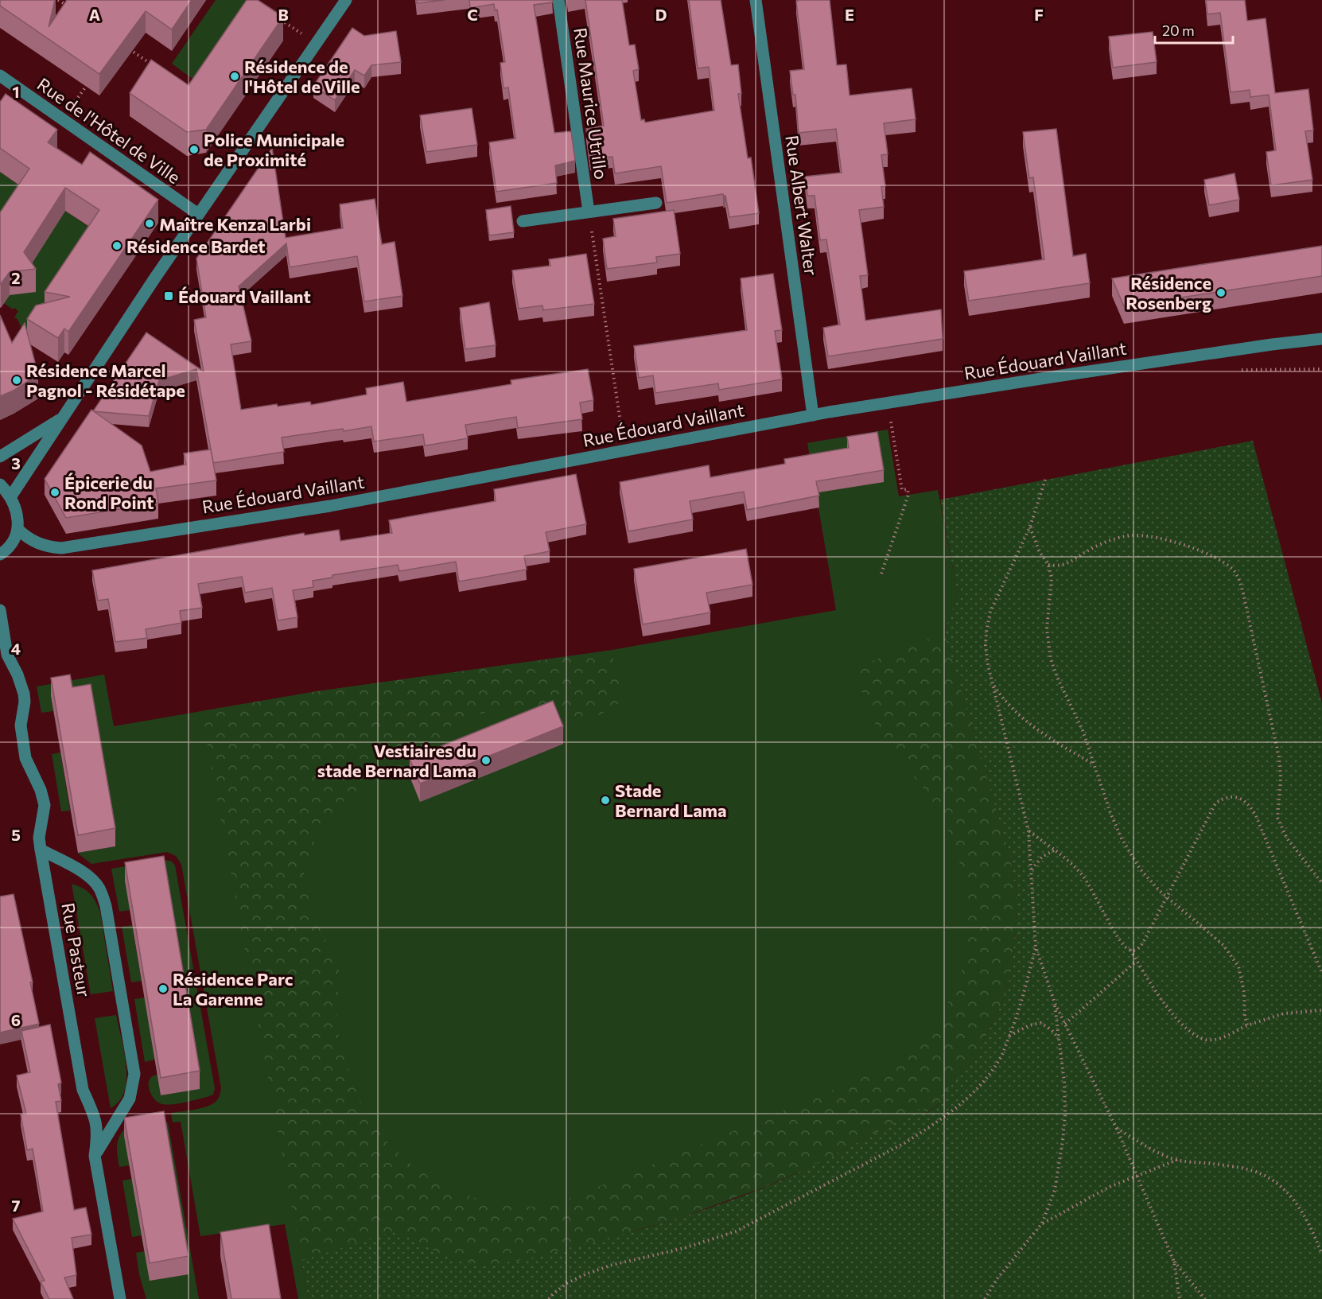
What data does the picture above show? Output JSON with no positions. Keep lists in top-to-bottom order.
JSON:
{
  "streets": {
    "street": [
      "Rue Maurice Utrillo",
      "Rue de l'Hôtel de Ville",
      "Rue Albert Walter",
      "Rue Édouard Vaillant",
      "Rue Pasteur"
    ]
  },
  "crossings": [
    ["Rue Albert Walter", "Rue Édouard Vaillant"]
  ],
  "places": {
    "other": [
      "Résidence de l'Hôtel de Ville",
      "Police Municipale de Proximité",
      "Maître Kenza Larbi",
      "Résidence Bardet",
      "Résidence Rosenberg",
      "Résidence Marcel Pagnol - Résidétape",
      "Épicerie du Rond Point",
      "Vestiaires du stade Bernard Lama",
      "Stade Bernard Lama",
      "Résidence Parc La Garenne"
    ],
    "transit": ["Édouard Vaillant"]
  },
  "scale_bar": "20 m",
  "grid": {
    "columns": [
      "A",
      "B",
      "C",
      "D",
      "E",
      "F"
    ],
    "rows": [
      "1",
      "2",
      "3",
      "4",
      "5",
      "6",
      "7"
    ]
  }
}
